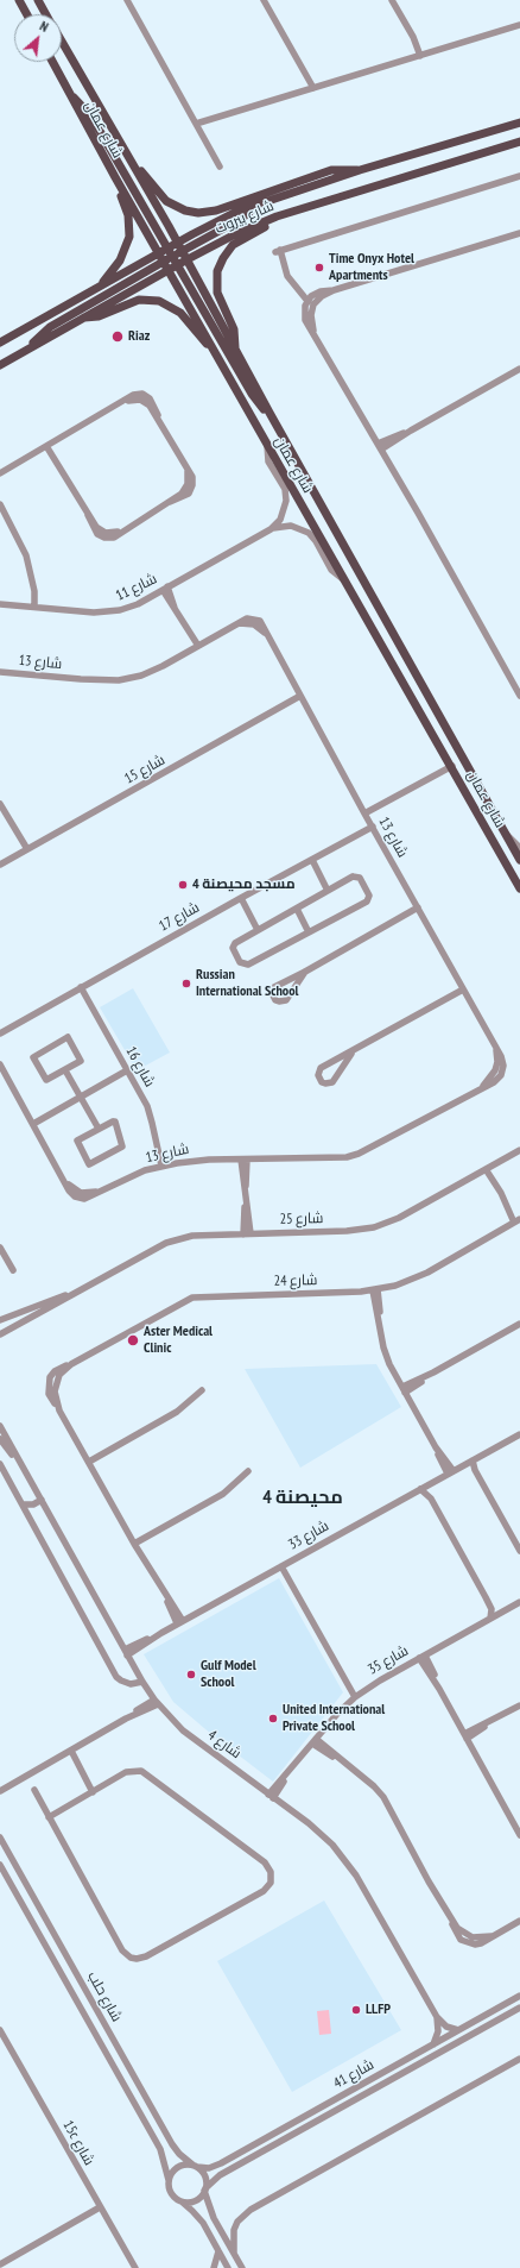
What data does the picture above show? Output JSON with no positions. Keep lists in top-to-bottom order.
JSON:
{
  "streets": {
    "main road": ["شارع عمان", "شارع بيروت"],
    "street": [
      "شارع 11",
      "شارع 13",
      "شارع 15",
      "شارع 17",
      "شارع 16",
      "شارع 25",
      "شارع 24",
      "شارع 33",
      "شارع 35",
      "شارع 4",
      "شارع حلب",
      "شارع 41",
      "15c شارع"
    ]
  },
  "crossings": [
    ["شارع عمان", "شارع بيروت"],
    ["شارع عمان", "شارع 11"],
    ["شارع 13", "شارع 15"],
    ["شارع 13", "شارع 17"],
    ["شارع 13", "شارع 16"],
    ["شارع 17", "شارع 16"],
    ["شارع 24", "شارع 33"],
    ["شارع 33", "شارع 4"],
    ["شارع 35", "شارع 4"],
    ["شارع 4", "شارع 41"],
    ["شارع حلب", "شارع 41"]
  ],
  "districts": ["محيصنة 4"],
  "places": [
    "Time Onyx Hotel Apartments",
    "Riaz",
    "مسجد محيصنة 4",
    "Russian International School",
    "Aster Medical Clinic",
    "Gulf Model School",
    "United International Private School",
    "LLFP"
  ],
  "north": "top right"
}
